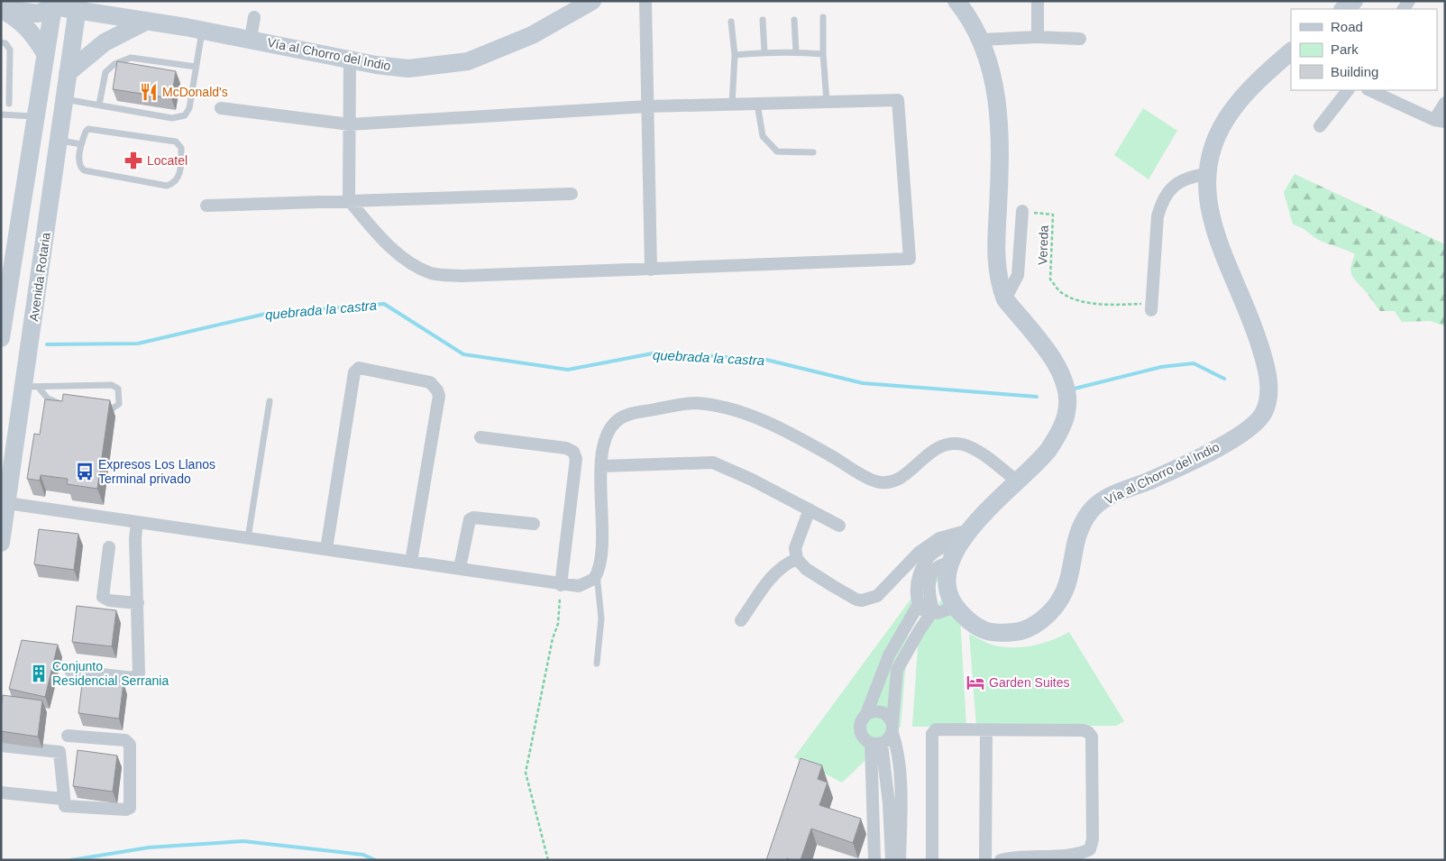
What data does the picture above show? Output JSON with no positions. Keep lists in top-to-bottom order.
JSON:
{
  "streets": {
    "street": ["Vía al Chorro del Indio", "Avenida Rotaria"],
    "path": ["Vereda"]
  },
  "crossings": [
    ["Vía al Chorro del Indio", "Avenida Rotaria"]
  ],
  "water": ["quebrada la castra"],
  "places": {
    "restaurant": ["McDonald's"],
    "pharmacy": ["Locatel"],
    "bus stop": ["Expresos Los Llanos Terminal privado"],
    "building": ["Conjunto Residencial Serrania"],
    "hotel": ["Garden Suites"]
  },
  "legend": ["Road", "Park", "Building"]
}
